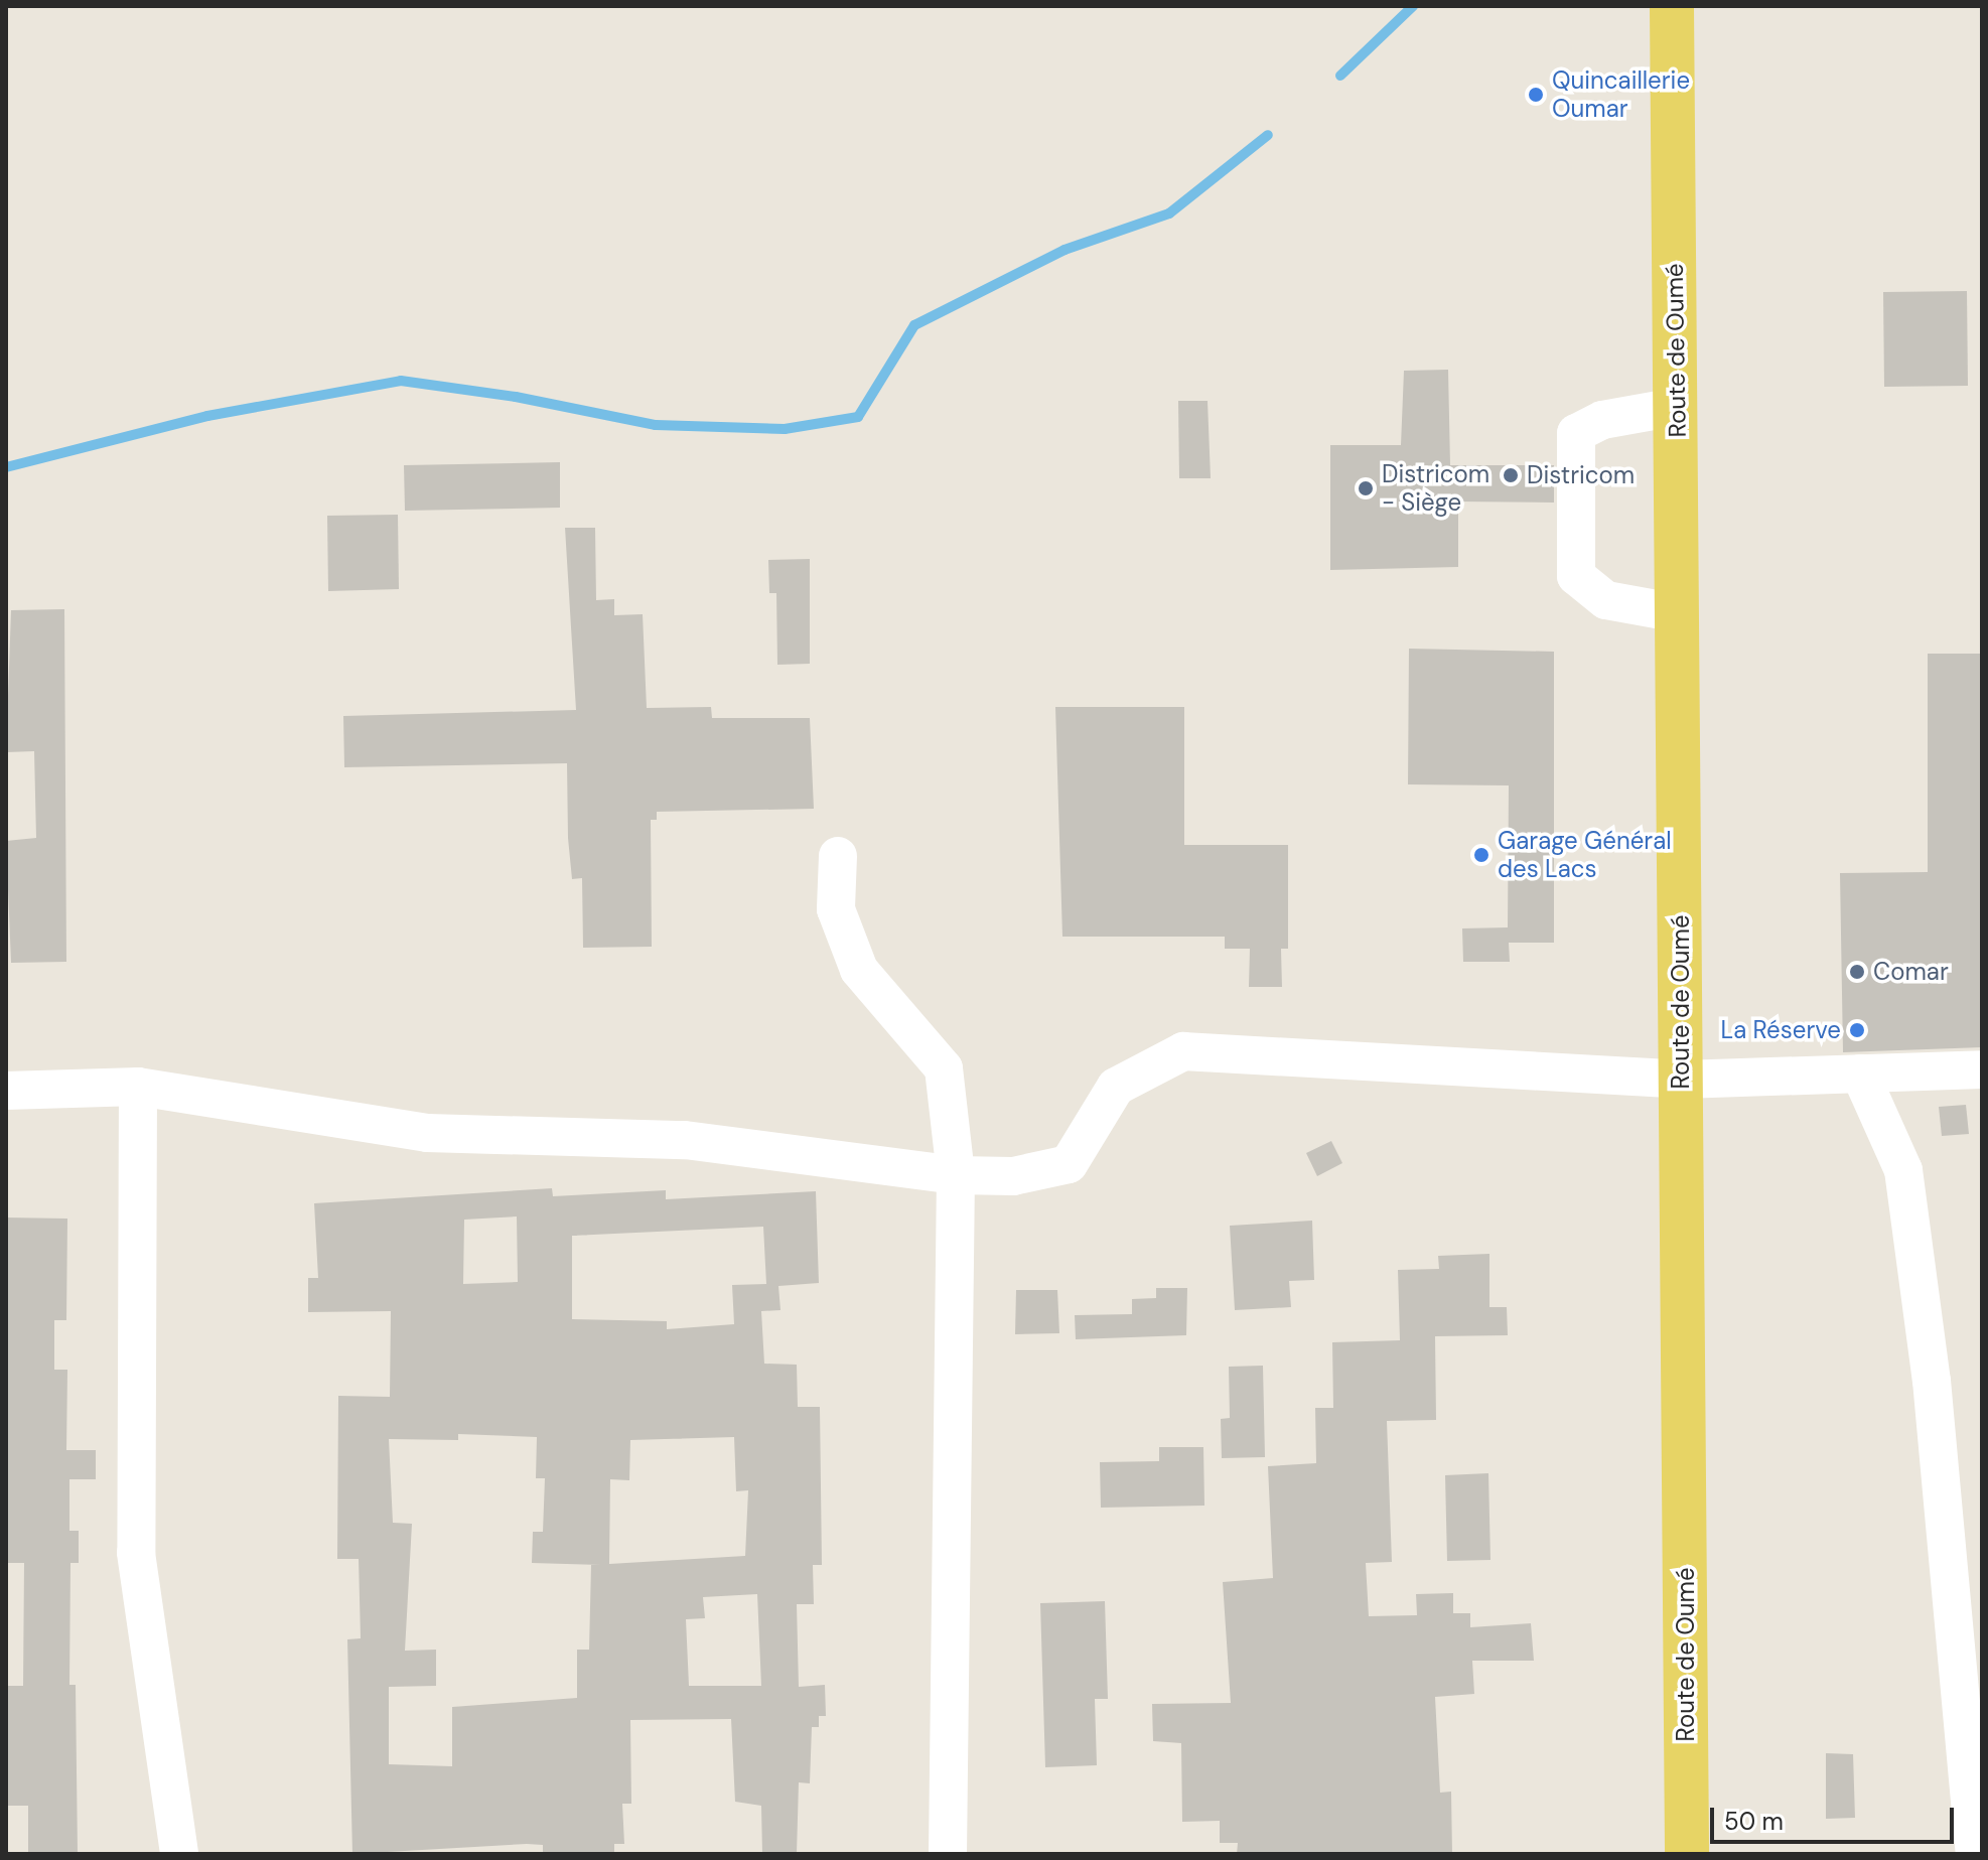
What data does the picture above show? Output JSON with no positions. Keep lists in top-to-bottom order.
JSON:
{
  "streets": {
    "main road": ["Route de Oumé"]
  },
  "places": [
    "Quincaillerie Oumar",
    "Districom",
    "Districom - Siège",
    "Garage Général des Lacs",
    "Comar",
    "La Réserve"
  ],
  "scale_bar": "50 m"
}
